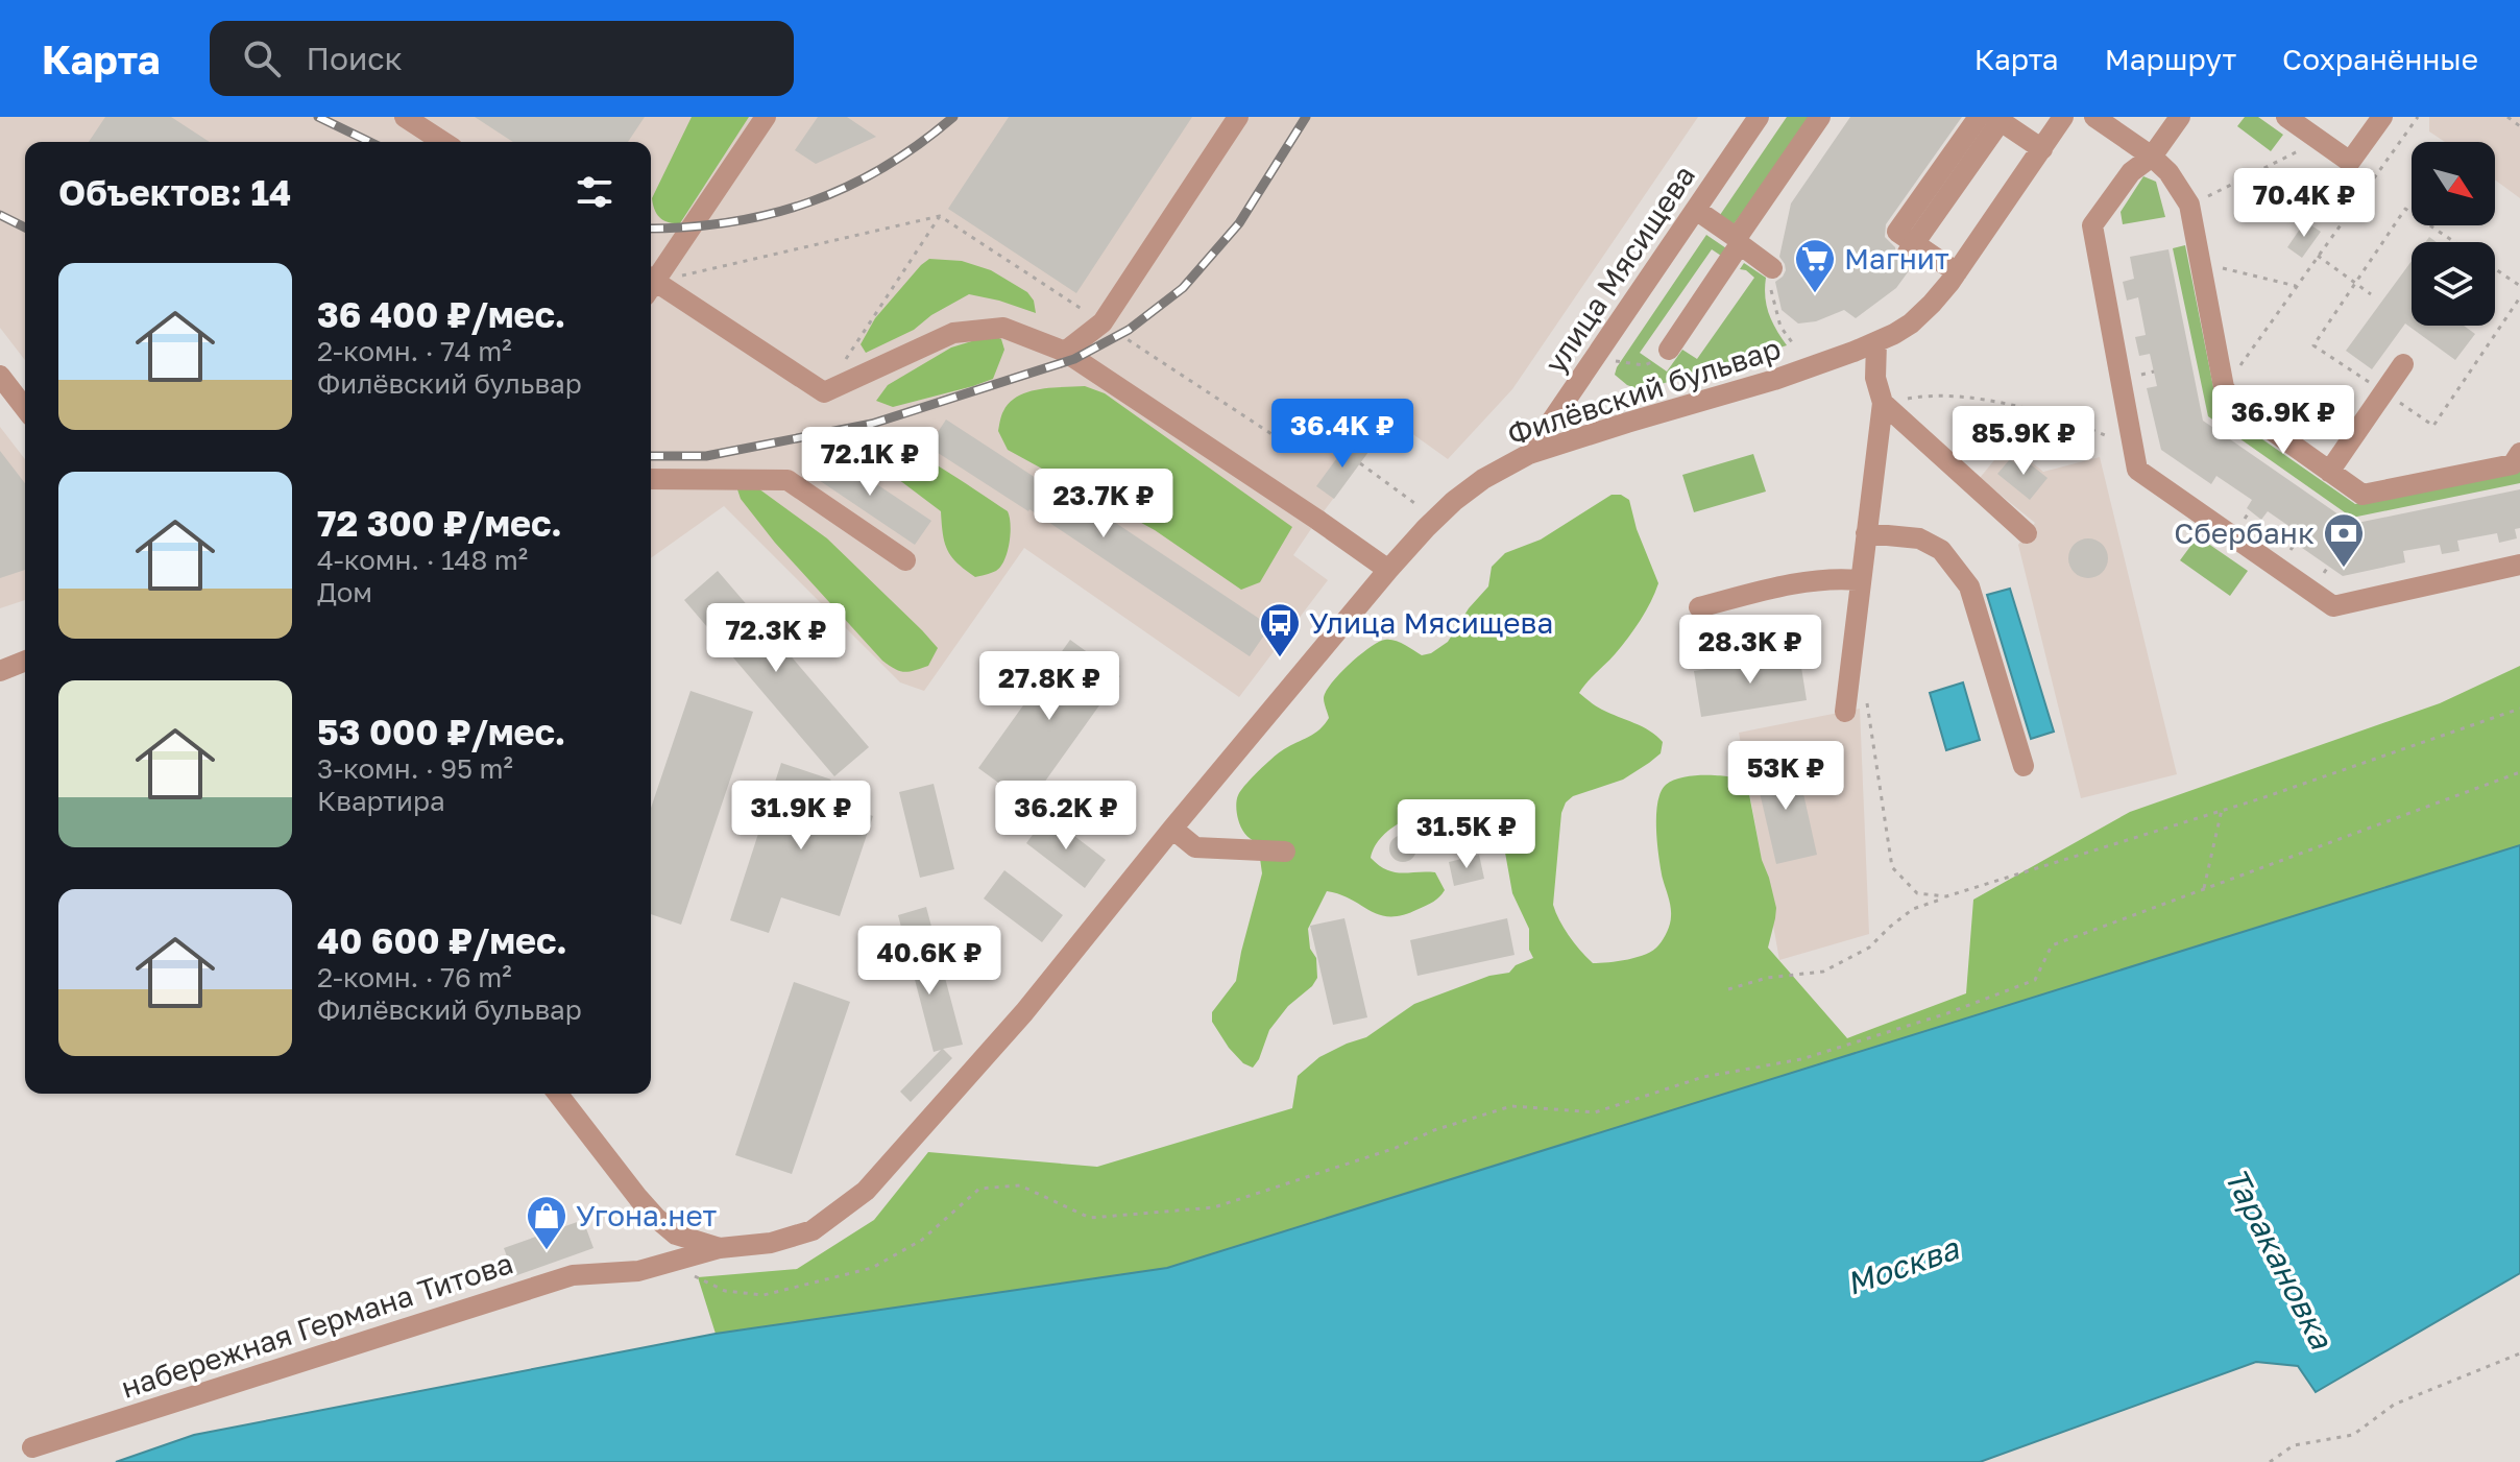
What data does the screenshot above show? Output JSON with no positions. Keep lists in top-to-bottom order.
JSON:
{
  "streets": {
    "street": ["улица Мясищева", "Филёвский бульвар", "набережная Германа Титова"]
  },
  "crossings": [
    ["улица Мясищева", "Филёвский бульвар"],
    ["Филёвский бульвар", "набережная Германа Титова"]
  ],
  "water": ["Таракановка", "Москва"],
  "places": {
    "supermarket": ["Магнит"],
    "bank": ["Сбербанк"],
    "bus stop": ["Улица Мясищева"],
    "shop": ["Угона.нет"]
  },
  "north": "bottom right",
  "page": {
    "header": "Карта",
    "search": "Поиск",
    "nav": ["Карта", "Маршрут", "Сохранённые"],
    "heading": "Объектов: 14",
    "price": [
      "70.4K ₽",
      "36.9K ₽",
      "36.4K ₽",
      "85.9K ₽",
      "72.1K ₽",
      "23.7K ₽",
      "72.3K ₽",
      "28.3K ₽",
      "27.8K ₽",
      "53K ₽",
      "31.9K ₽",
      "36.2K ₽",
      "31.5K ₽",
      "40.6K ₽"
    ],
    "list": [
      {
        "name": "36 400 ₽/мес.",
        "note": "2-комн. · 74 m² · Филёвский бульвар"
      },
      {
        "name": "72 300 ₽/мес.",
        "note": "4-комн. · 148 m² · Дом"
      },
      {
        "name": "53 000 ₽/мес.",
        "note": "3-комн. · 95 m² · Квартира"
      },
      {
        "name": "40 600 ₽/мес.",
        "note": "2-комн. · 76 m² · Филёвский бульвар"
      }
    ]
  }
}
